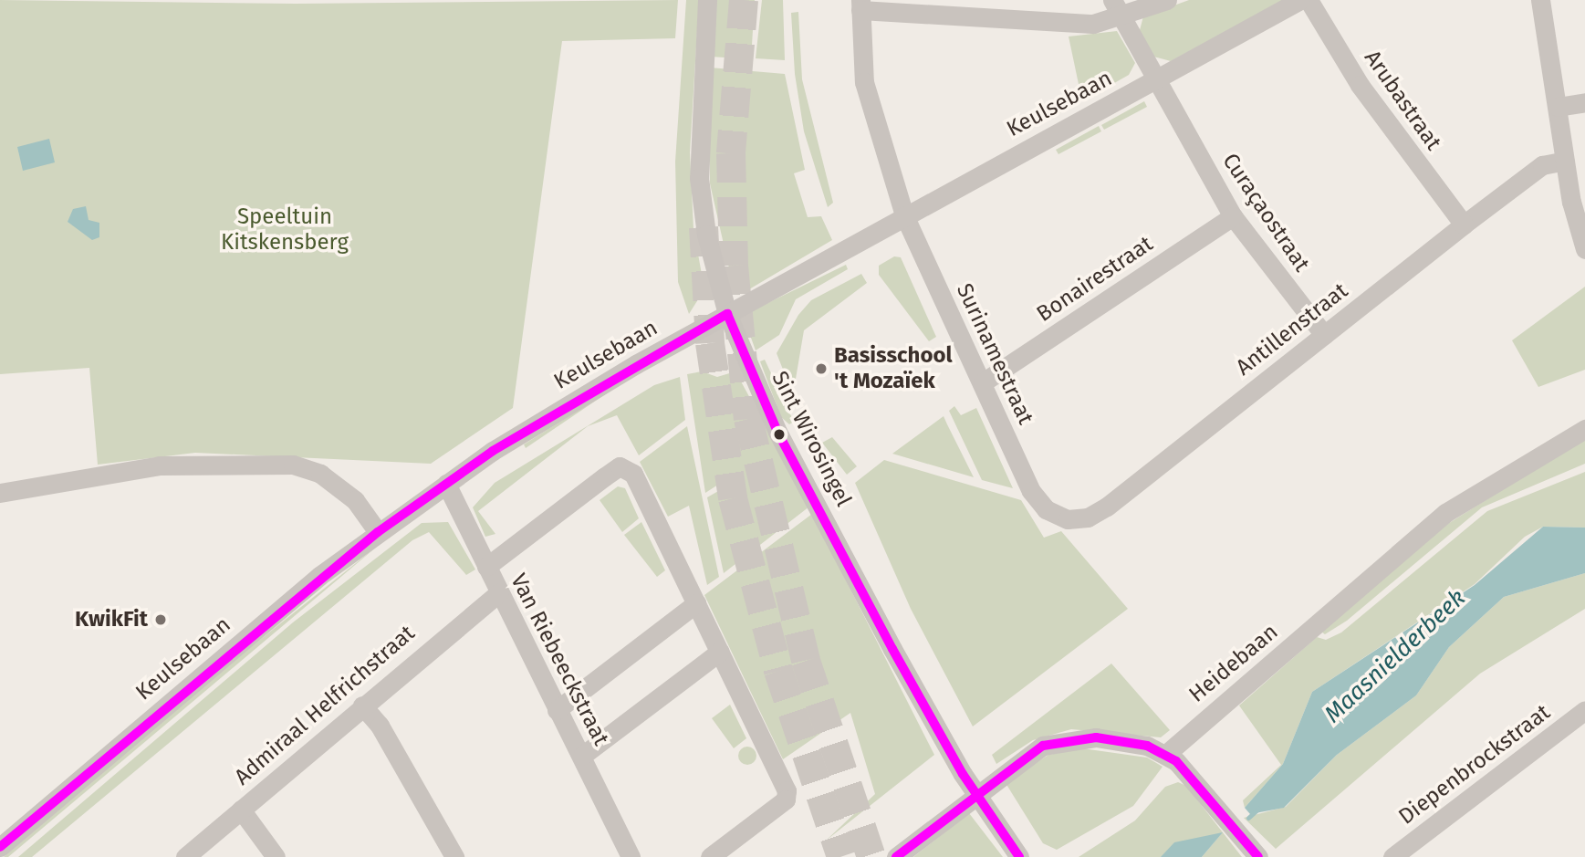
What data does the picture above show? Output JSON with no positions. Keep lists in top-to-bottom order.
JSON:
{
  "streets": {
    "street": [
      "Arubastraat",
      "Keulsebaan",
      "Curaçaostraat",
      "Bonairestraat",
      "Antillenstraat",
      "Surinamestraat",
      "Sint Wirosingel",
      "Van Riebeeckstraat",
      "Heidebaan",
      "Admiraal Helfrichstraat",
      "Diepenbrockstraat"
    ]
  },
  "crossings": [
    ["Arubastraat", "Antillenstraat"],
    ["Keulsebaan", "Curaçaostraat"],
    ["Keulsebaan", "Surinamestraat"],
    ["Keulsebaan", "Sint Wirosingel"],
    ["Keulsebaan", "Van Riebeeckstraat"],
    ["Curaçaostraat", "Bonairestraat"],
    ["Curaçaostraat", "Antillenstraat"],
    ["Bonairestraat", "Surinamestraat"],
    ["Antillenstraat", "Surinamestraat"],
    ["Van Riebeeckstraat", "Admiraal Helfrichstraat"]
  ],
  "water": ["Maasnielderbeek"],
  "parks": ["Speeltuin Kitskensberg"],
  "places": ["Basisschool 't Mozaïek", "KwikFit"]
}
